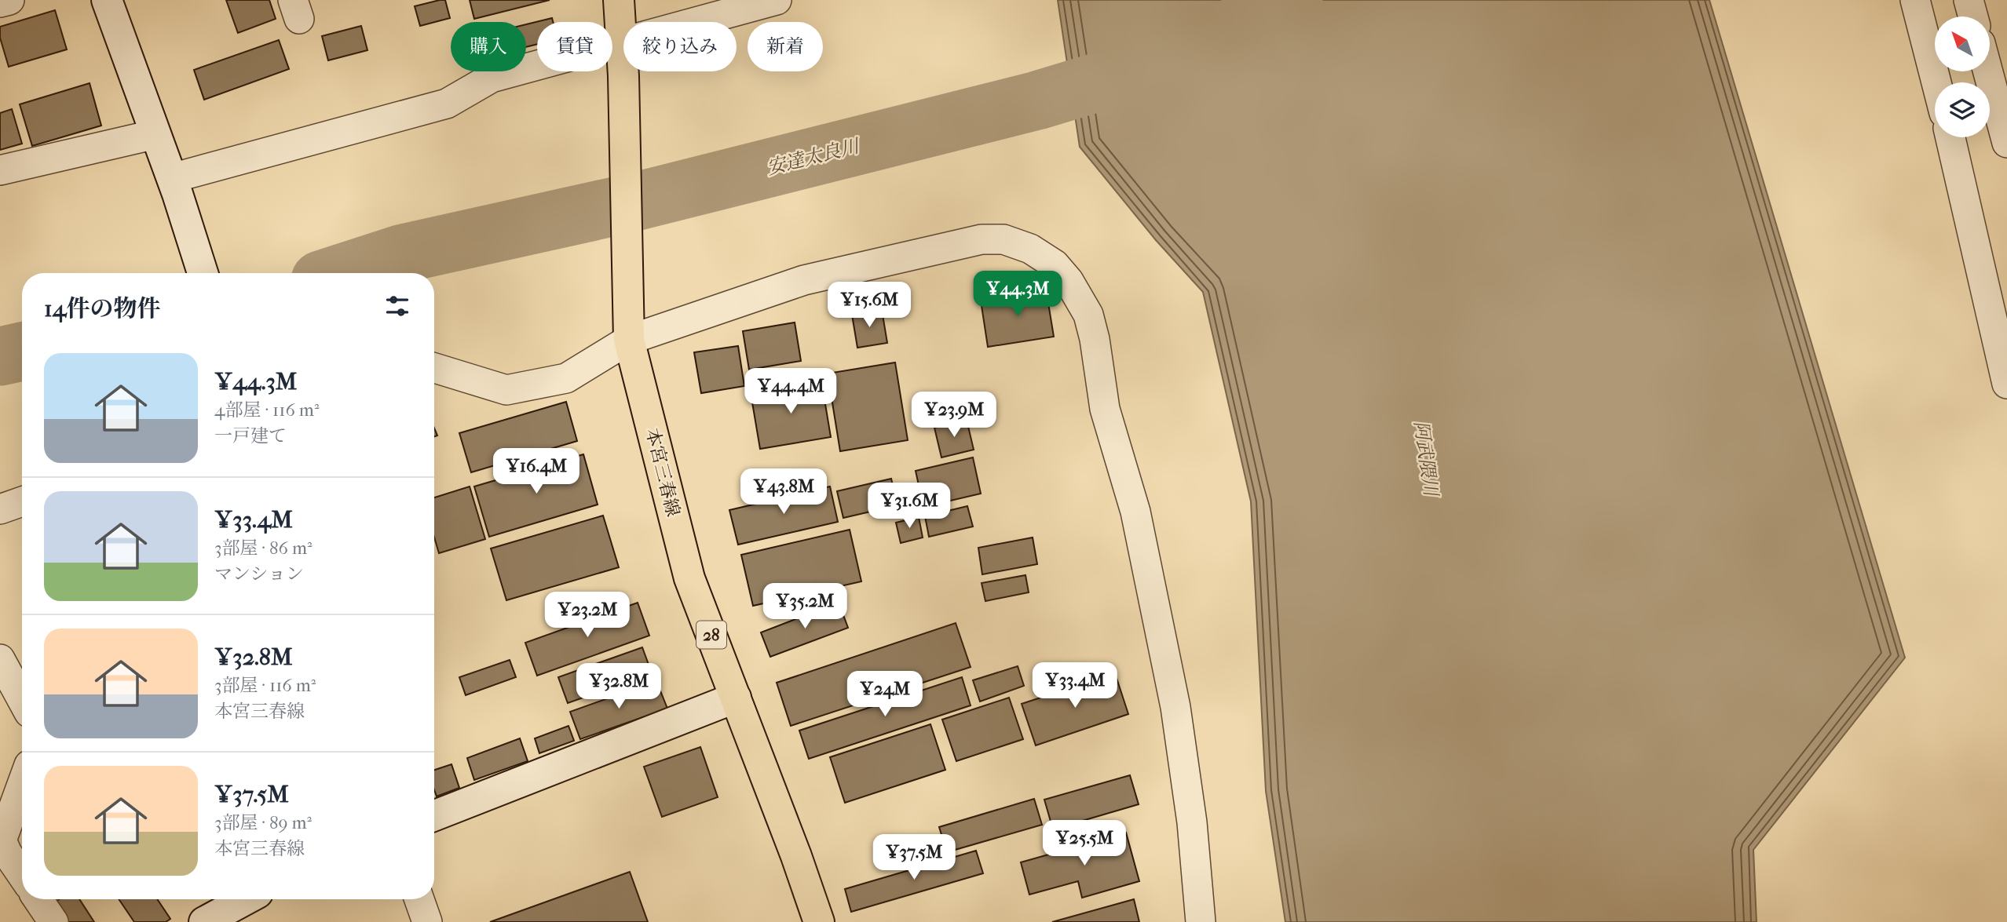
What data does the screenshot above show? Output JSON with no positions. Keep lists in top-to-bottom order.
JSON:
{
  "streets": {
    "main road": ["本宮三春線", "28"]
  },
  "water": ["安達太良川", "阿武隈川"],
  "north": "top left",
  "page": {
    "chip": [
      "購入",
      "賃貸",
      "絞り込み",
      "新着"
    ],
    "price": [
      "¥44.3M",
      "¥15.6M",
      "¥44.4M",
      "¥23.9M",
      "¥16.4M",
      "¥43.8M",
      "¥31.6M",
      "¥35.2M",
      "¥23.2M",
      "¥33.4M",
      "¥32.8M",
      "¥24M",
      "¥25.5M",
      "¥37.5M"
    ],
    "heading": "14件の物件",
    "list": [
      {
        "name": "¥44.3M",
        "note": "4部屋 · 116 m² · 一戸建て"
      },
      {
        "name": "¥33.4M",
        "note": "3部屋 · 86 m² · マンション"
      },
      {
        "name": "¥32.8M",
        "note": "3部屋 · 116 m² · 本宮三春線"
      },
      {
        "name": "¥37.5M",
        "note": "3部屋 · 89 m² · 本宮三春線"
      }
    ]
  }
}
